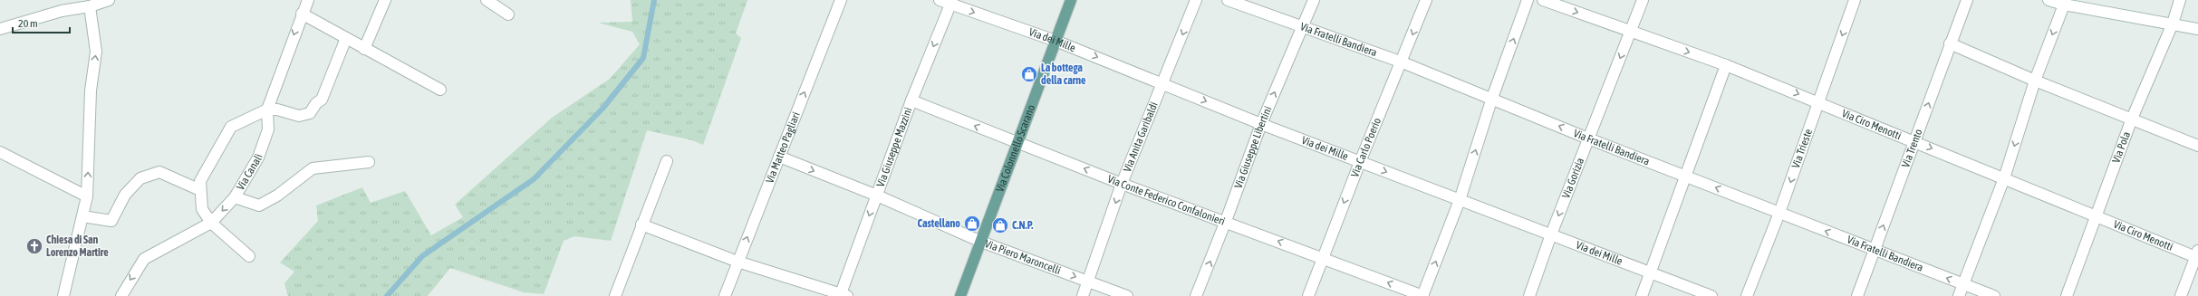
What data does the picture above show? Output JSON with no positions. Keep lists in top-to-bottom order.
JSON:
{
  "streets": {
    "main road": ["Via Colonnello Scarano"],
    "street": [
      "Via dei Mille",
      "Via Fratelli Bandiera",
      "Via Ciro Menotti",
      "Via Anita Garibaldi",
      "Via Matteo Pagliari",
      "Via Giuseppe Mazzini",
      "Via Giuseppe Libertini",
      "Via Carlo Poerio",
      "Via Pola",
      "Via Trieste",
      "Via Trento",
      "Via Canali",
      "Via Gorizia",
      "Via Conte Federico Confalonieri",
      "Via Piero Maroncelli"
    ]
  },
  "crossings": [
    ["Via dei Mille", "Via Anita Garibaldi"],
    ["Via dei Mille", "Via Giuseppe Mazzini"],
    ["Via dei Mille", "Via Giuseppe Libertini"],
    ["Via dei Mille", "Via Carlo Poerio"],
    ["Via dei Mille", "Via Colonnello Scarano"],
    ["Via dei Mille", "Via Gorizia"],
    ["Via Fratelli Bandiera", "Via Giuseppe Libertini"],
    ["Via Fratelli Bandiera", "Via Carlo Poerio"],
    ["Via Fratelli Bandiera", "Via Trieste"],
    ["Via Fratelli Bandiera", "Via Trento"],
    ["Via Fratelli Bandiera", "Via Gorizia"],
    ["Via Ciro Menotti", "Via Pola"],
    ["Via Ciro Menotti", "Via Trieste"],
    ["Via Ciro Menotti", "Via Trento"],
    ["Via Ciro Menotti", "Via Gorizia"],
    ["Via Anita Garibaldi", "Via Conte Federico Confalonieri"],
    ["Via Anita Garibaldi", "Via Piero Maroncelli"],
    ["Via Matteo Pagliari", "Via Piero Maroncelli"],
    ["Via Giuseppe Mazzini", "Via Conte Federico Confalonieri"],
    ["Via Giuseppe Mazzini", "Via Piero Maroncelli"],
    ["Via Giuseppe Libertini", "Via Conte Federico Confalonieri"],
    ["Via Carlo Poerio", "Via Conte Federico Confalonieri"],
    ["Via Colonnello Scarano", "Via Conte Federico Confalonieri"],
    ["Via Colonnello Scarano", "Via Piero Maroncelli"]
  ],
  "one_way": [
    "Via dei Mille",
    "Via Fratelli Bandiera",
    "Via Ciro Menotti",
    "Via Anita Garibaldi",
    "Via Matteo Pagliari",
    "Via Giuseppe Mazzini",
    "Via Giuseppe Libertini",
    "Via Trieste",
    "Via Gorizia",
    "Via Conte Federico Confalonieri",
    "Via Piero Maroncelli"
  ],
  "places": {
    "shop": ["La bottega della carne", "Castellano", "C.N.P."],
    "church": ["Chiesa di San Lorenzo Martire"]
  },
  "scale_bar": "20 m"
}
